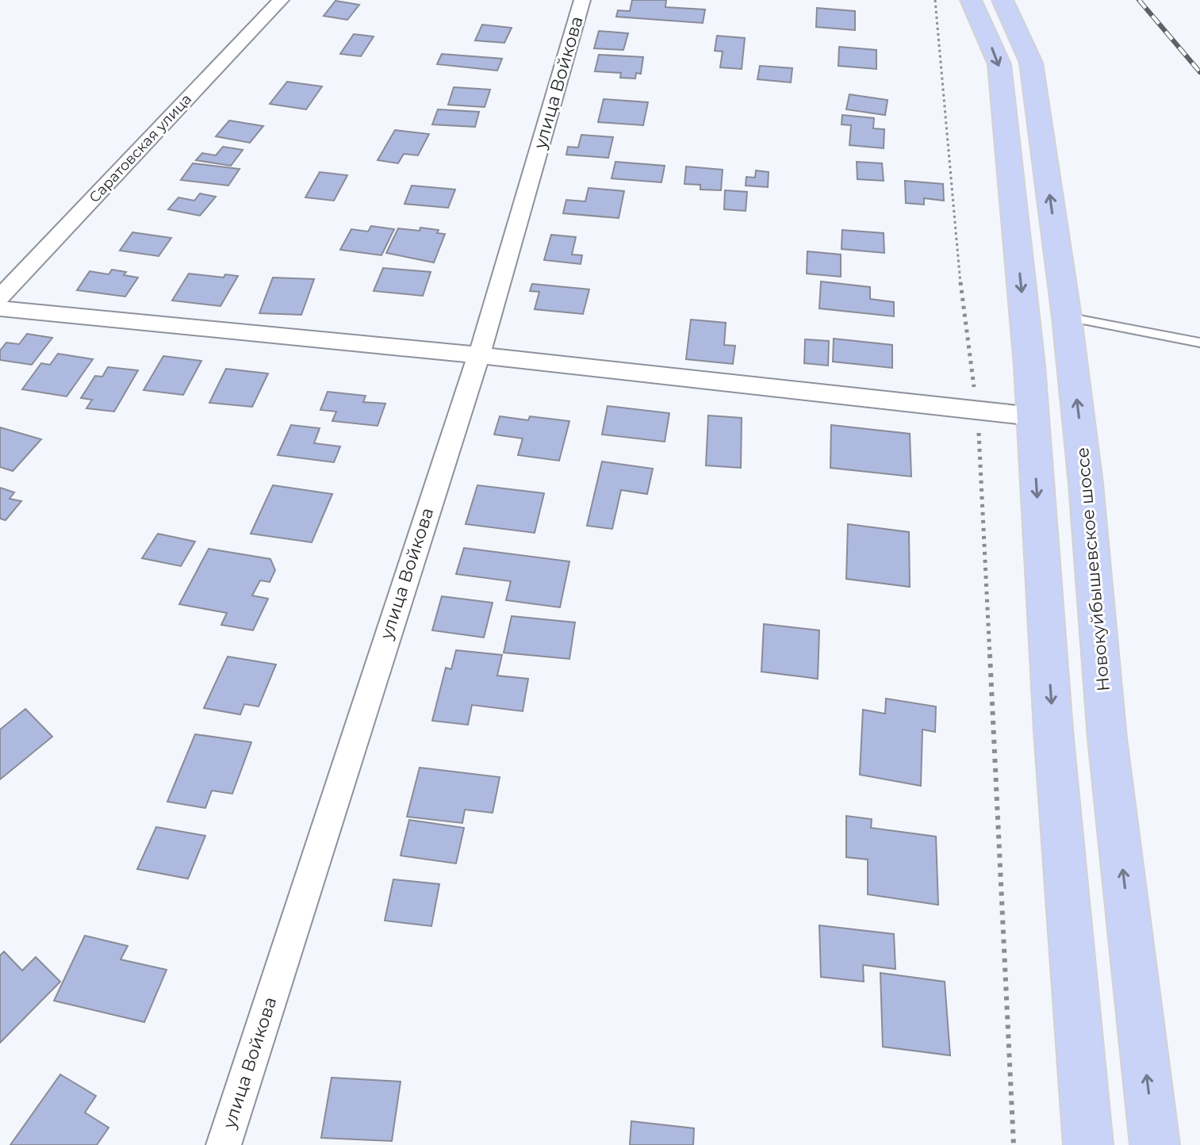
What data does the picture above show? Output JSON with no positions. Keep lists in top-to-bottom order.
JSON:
{
  "streets": {
    "main road": ["Новокуйбышевское шоссе"],
    "street": ["улица Войкова", "Саратовская улица"]
  }
}
